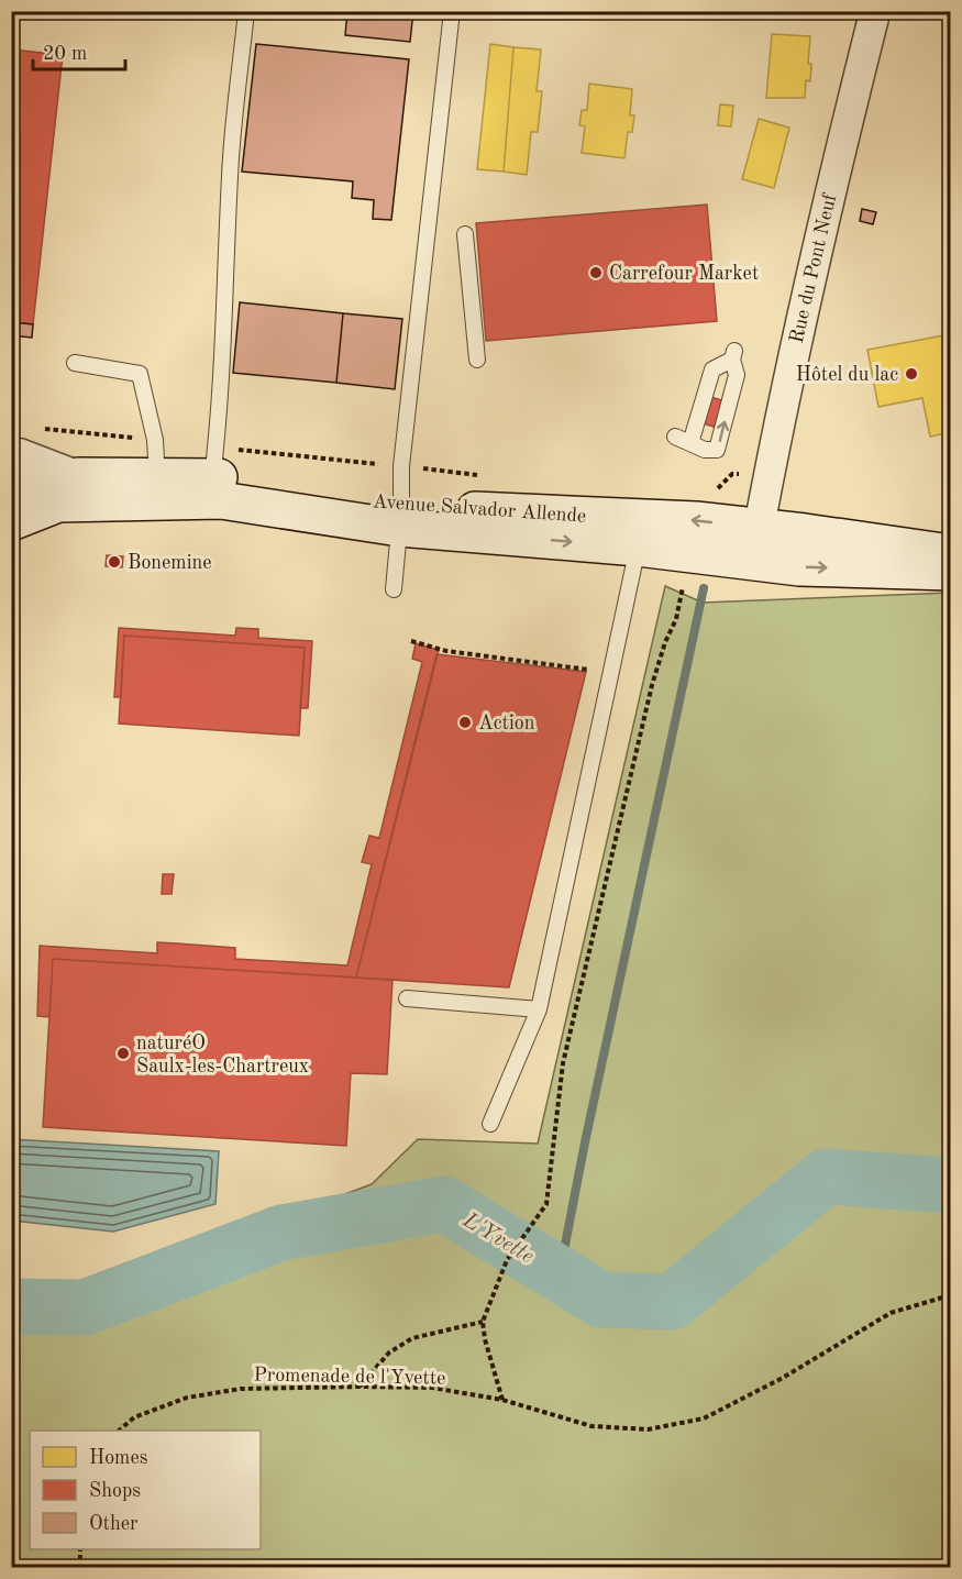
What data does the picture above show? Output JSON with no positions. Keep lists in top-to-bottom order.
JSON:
{
  "streets": {
    "main road": ["Avenue Salvador Allende"],
    "street": ["Rue du Pont Neuf"],
    "path": ["Promenade de l'Yvette"]
  },
  "crossings": [
    ["Rue du Pont Neuf", "Avenue Salvador Allende"]
  ],
  "water": ["L'Yvette"],
  "places": [
    "Carrefour Market",
    "Hôtel du lac",
    "Bonemine",
    "Action",
    "naturéO Saulx-les-Chartreux"
  ],
  "legend": ["Homes", "Shops", "Other"],
  "scale_bar": "20 m"
}
